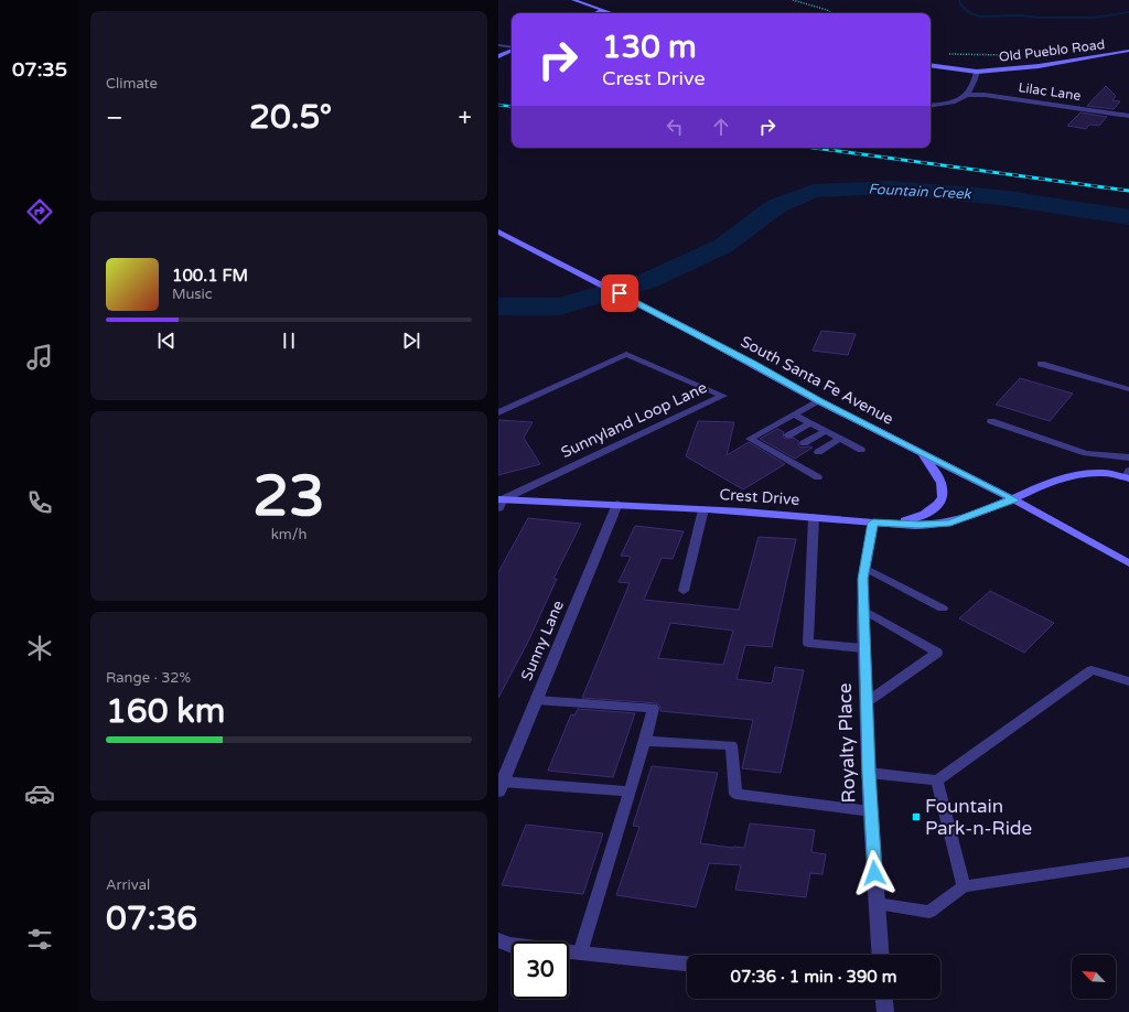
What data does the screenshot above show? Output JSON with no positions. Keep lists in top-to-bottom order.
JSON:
{
  "streets": {
    "main road": ["Old Pueblo Road", "South Santa Fe Avenue", "Crest Drive"],
    "street": [
      "Lilac Lane",
      "Sunnyland Loop Lane",
      "Sunny Lane",
      "Royalty Place"
    ]
  },
  "crossings": [
    ["South Santa Fe Avenue", "Crest Drive"],
    ["Sunnyland Loop Lane", "Crest Drive"],
    ["Crest Drive", "Sunny Lane"],
    ["Crest Drive", "Royalty Place"]
  ],
  "water": ["Fountain Creek"],
  "places": {
    "transit": ["Fountain Park-n-Ride"]
  },
  "north": "top left",
  "page": {
    "tabs": "07:35",
    "tile": [
      "Climate",
      ["23", "km/h"],
      ["Range · 32%", "160 km"],
      ["Arrival", "07:36"]
    ],
    "turn": ["130 m", "Crest Drive"],
    "heat": ["−", "20.5°", "+"],
    "song": ["100.1 FM", "Music"],
    "limit": "30",
    "trip": "07:36 · 1 min · 390 m"
  }
}
